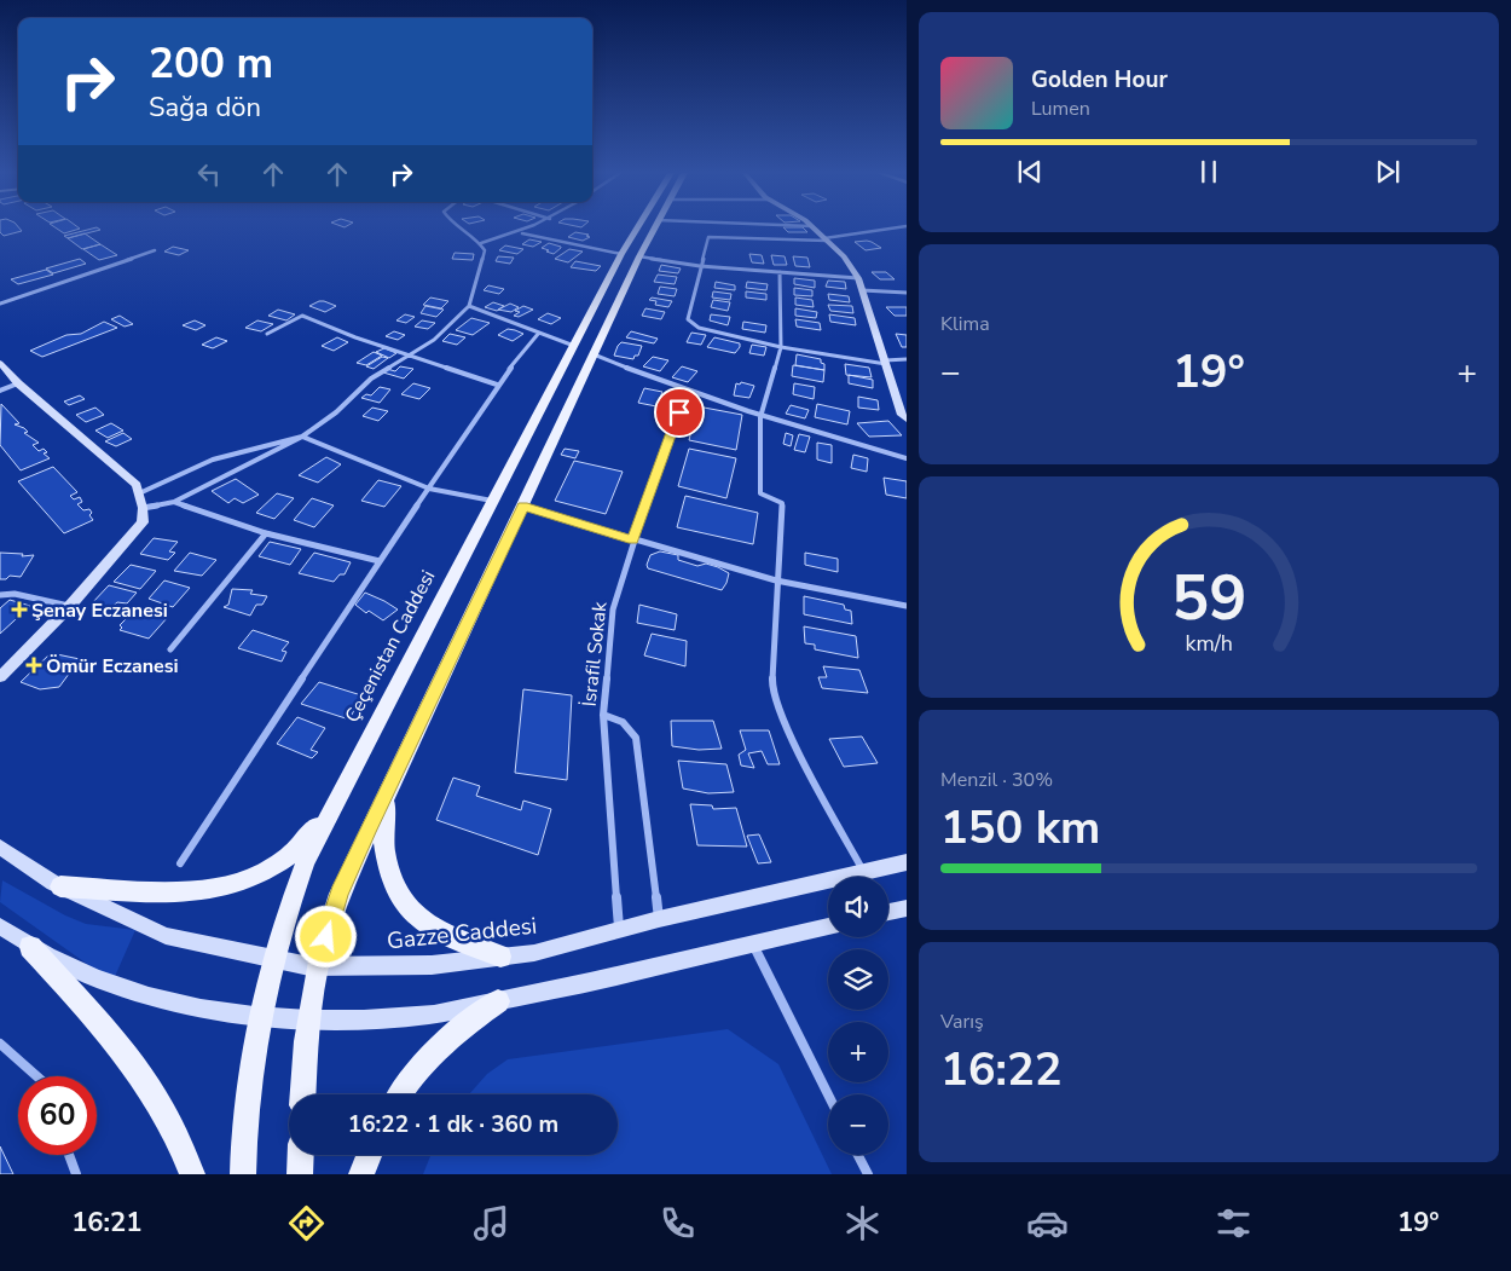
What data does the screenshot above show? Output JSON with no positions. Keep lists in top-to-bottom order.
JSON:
{
  "streets": {
    "main road": ["Çeçenistan Caddesi"],
    "street": ["İsrafil Sokak", "Gazze Caddesi"]
  },
  "crossings": [
    ["Çeçenistan Caddesi", "Gazze Caddesi"],
    ["İsrafil Sokak", "Gazze Caddesi"]
  ],
  "places": {
    "health": ["Şenay Eczanesi", "Ömür Eczanesi"]
  },
  "page": {
    "turn": ["200 m", "Sağa dön"],
    "song": ["Golden Hour", "Lumen"],
    "tile": [
      "Klima",
      ["Menzil · 30%", "150 km"],
      ["Varış", "16:22"]
    ],
    "heat": ["−", "19°", "+"],
    "map_buttons": ["+", "−"],
    "limit": "60",
    "trip": "16:22 · 1 dk · 360 m",
    "tabs": ["16:21", "19°"],
    "gauge": ["59", "km/h"]
  }
}
